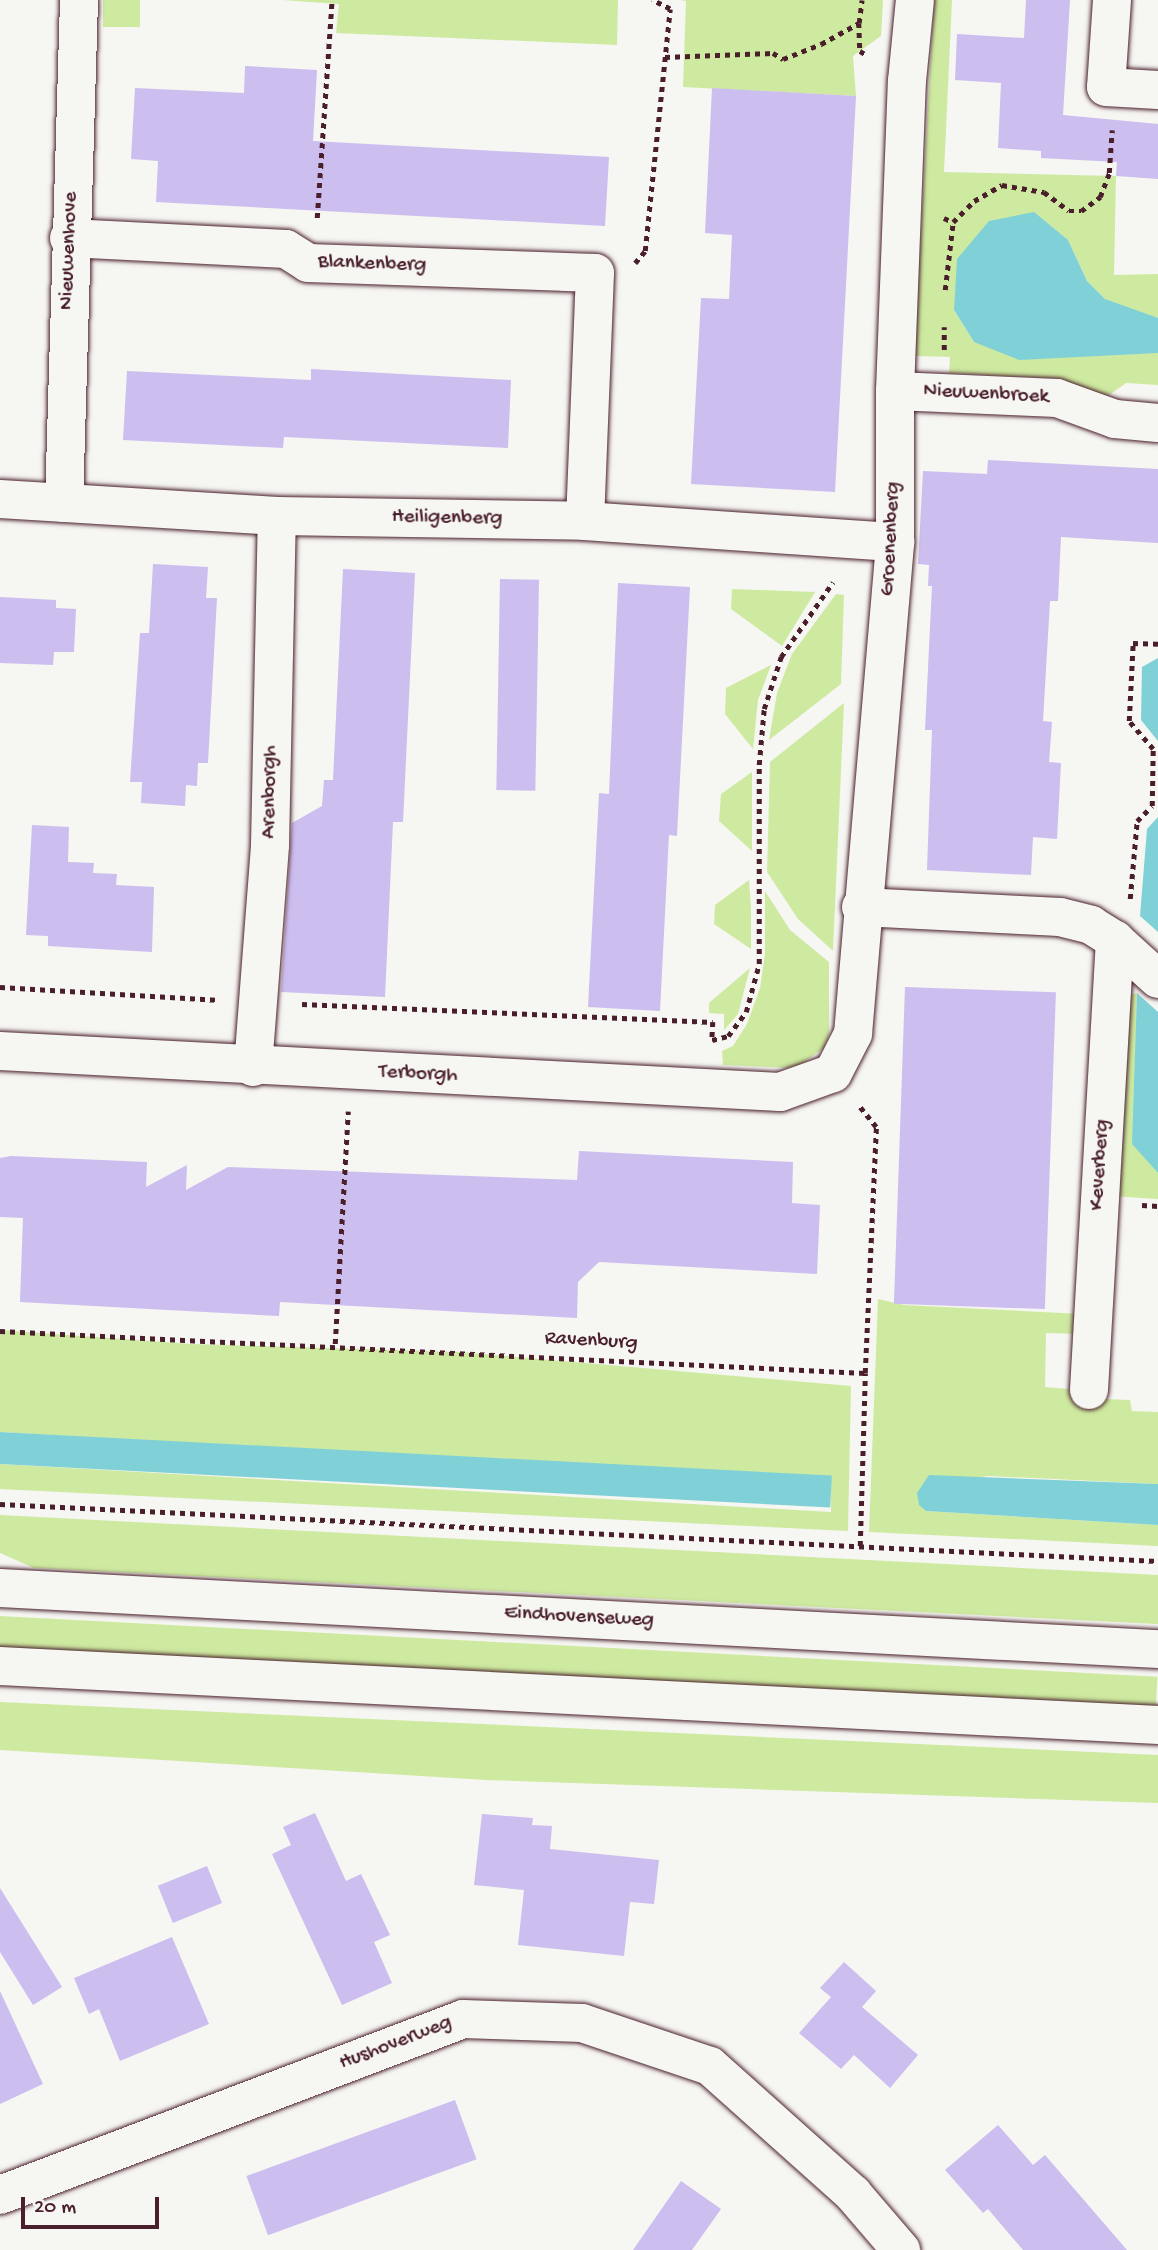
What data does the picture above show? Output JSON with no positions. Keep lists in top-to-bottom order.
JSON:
{
  "streets": {
    "street": [
      "Nieuwenhove",
      "Blankenberg",
      "Nieuwenbroek",
      "Heiligenberg",
      "Groenenberg",
      "Arenborgh",
      "Terborgh",
      "Keverberg",
      "Eindhovenseweg",
      "Hushoverweg"
    ],
    "path": ["Ravenburg"]
  },
  "crossings": [
    ["Nieuwenhove", "Blankenberg"],
    ["Nieuwenhove", "Heiligenberg"],
    ["Nieuwenbroek", "Groenenberg"],
    ["Heiligenberg", "Groenenberg"],
    ["Heiligenberg", "Arenborgh"],
    ["Groenenberg", "Terborgh"],
    ["Arenborgh", "Terborgh"]
  ],
  "scale_bar": "20 m"
}
